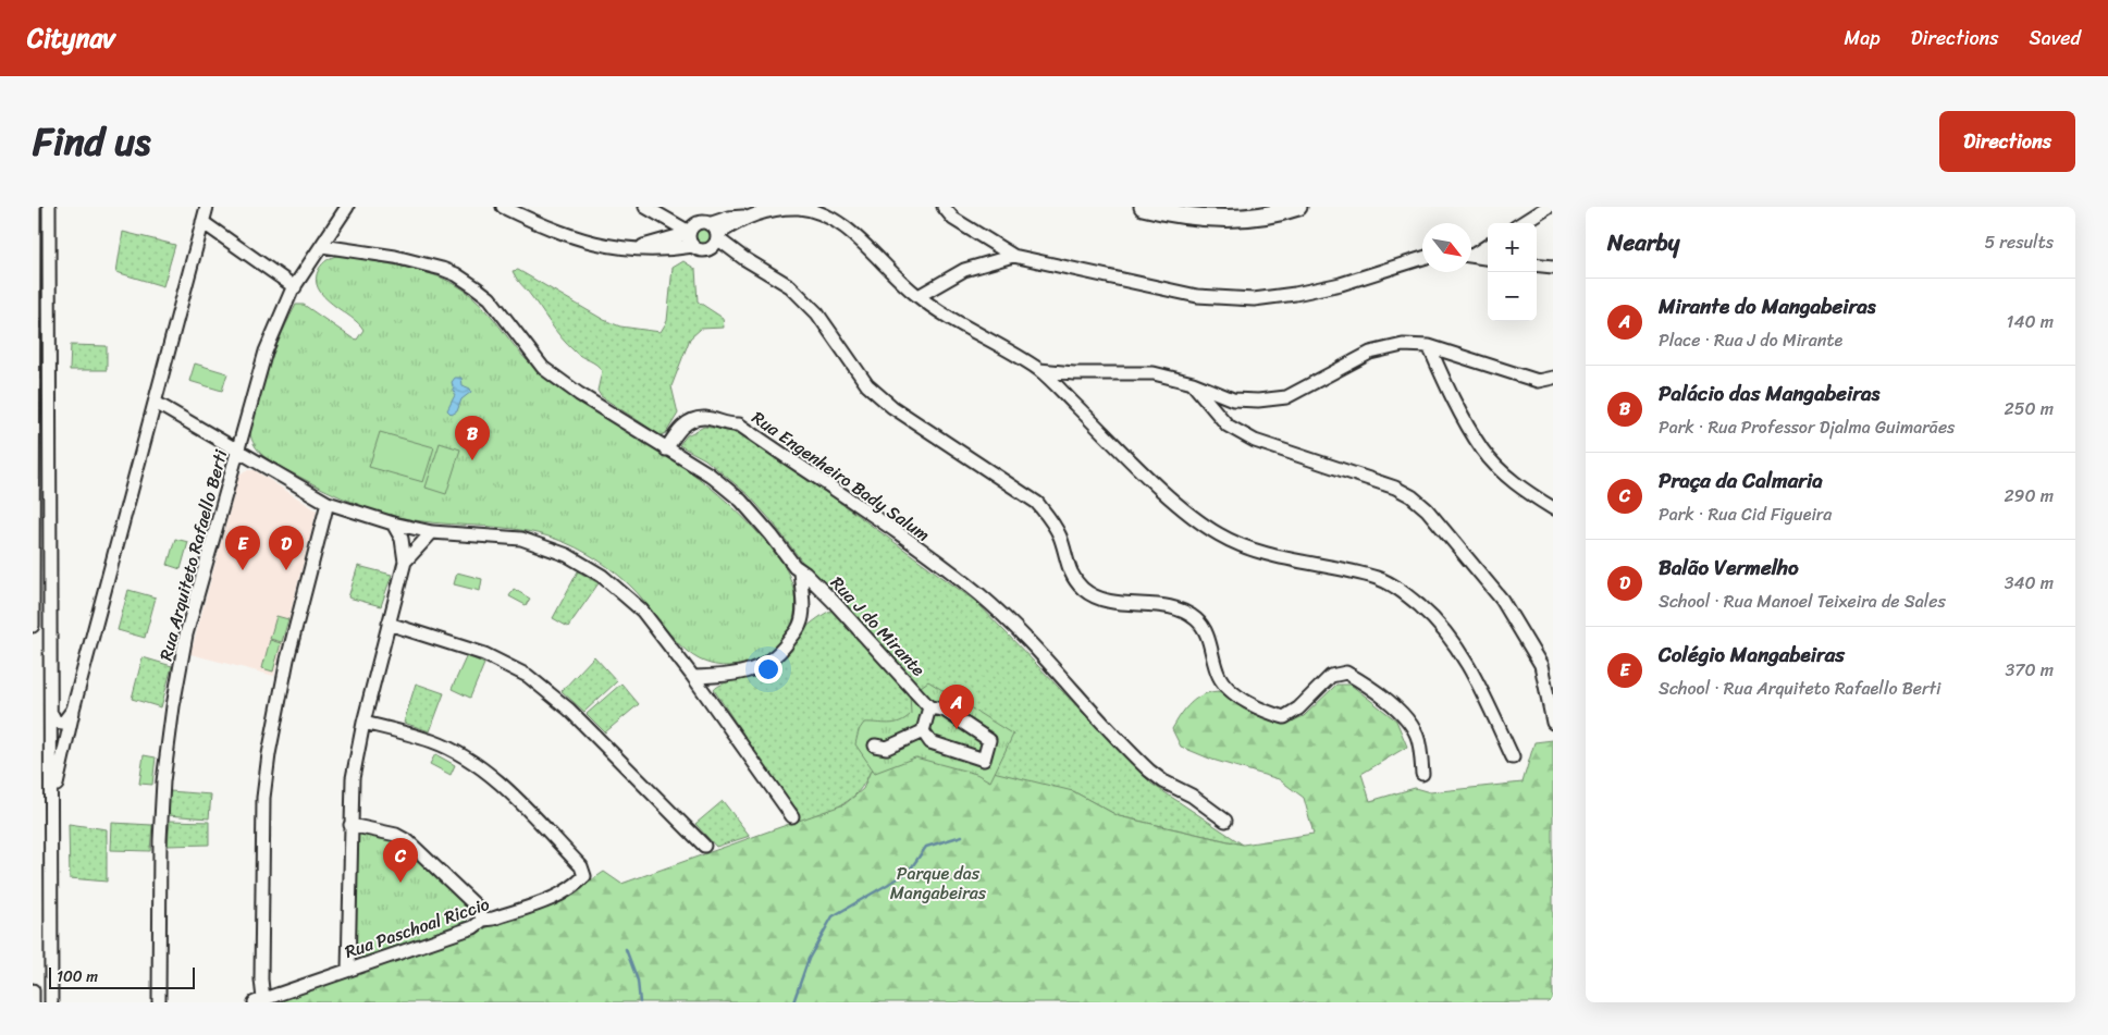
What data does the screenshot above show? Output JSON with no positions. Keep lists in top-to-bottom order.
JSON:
{
  "streets": {
    "street": [
      "Rua Engenheiro Bady Salum",
      "Rua Arquiteto Rafaello Berti",
      "Rua J do Mirante",
      "Rua Paschoal Riccio"
    ]
  },
  "crossings": [
    ["Rua Engenheiro Bady Salum", "Rua J do Mirante"]
  ],
  "parks": ["Parque das Mangabeiras"],
  "scale_bar": "100 m",
  "north": "bottom right",
  "page": {
    "header": "Citynav",
    "nav": ["Map", "Directions", "Saved"],
    "title": "Find us",
    "buttons": "Directions",
    "heading": ["Nearby", "5 results"],
    "map_buttons": ["+", "−"],
    "list": [
      {
        "mark": "A",
        "name": "Mirante do Mangabeiras",
        "note": "Place · Rua J do Mirante",
        "value": "140 m"
      },
      {
        "mark": "B",
        "name": "Palácio das Mangabeiras",
        "note": "Park · Rua Professor Djalma Guimarães",
        "value": "250 m"
      },
      {
        "mark": "C",
        "name": "Praça da Calmaria",
        "note": "Park · Rua Cid Figueira",
        "value": "290 m"
      },
      {
        "mark": "D",
        "name": "Balão Vermelho",
        "note": "School · Rua Manoel Teixeira de Sales",
        "value": "340 m"
      },
      {
        "mark": "E",
        "name": "Colégio Mangabeiras",
        "note": "School · Rua Arquiteto Rafaello Berti",
        "value": "370 m"
      }
    ],
    "pins": [
      "B",
      "D",
      "E",
      "A",
      "C"
    ],
    "scale": "100 m"
  }
}
